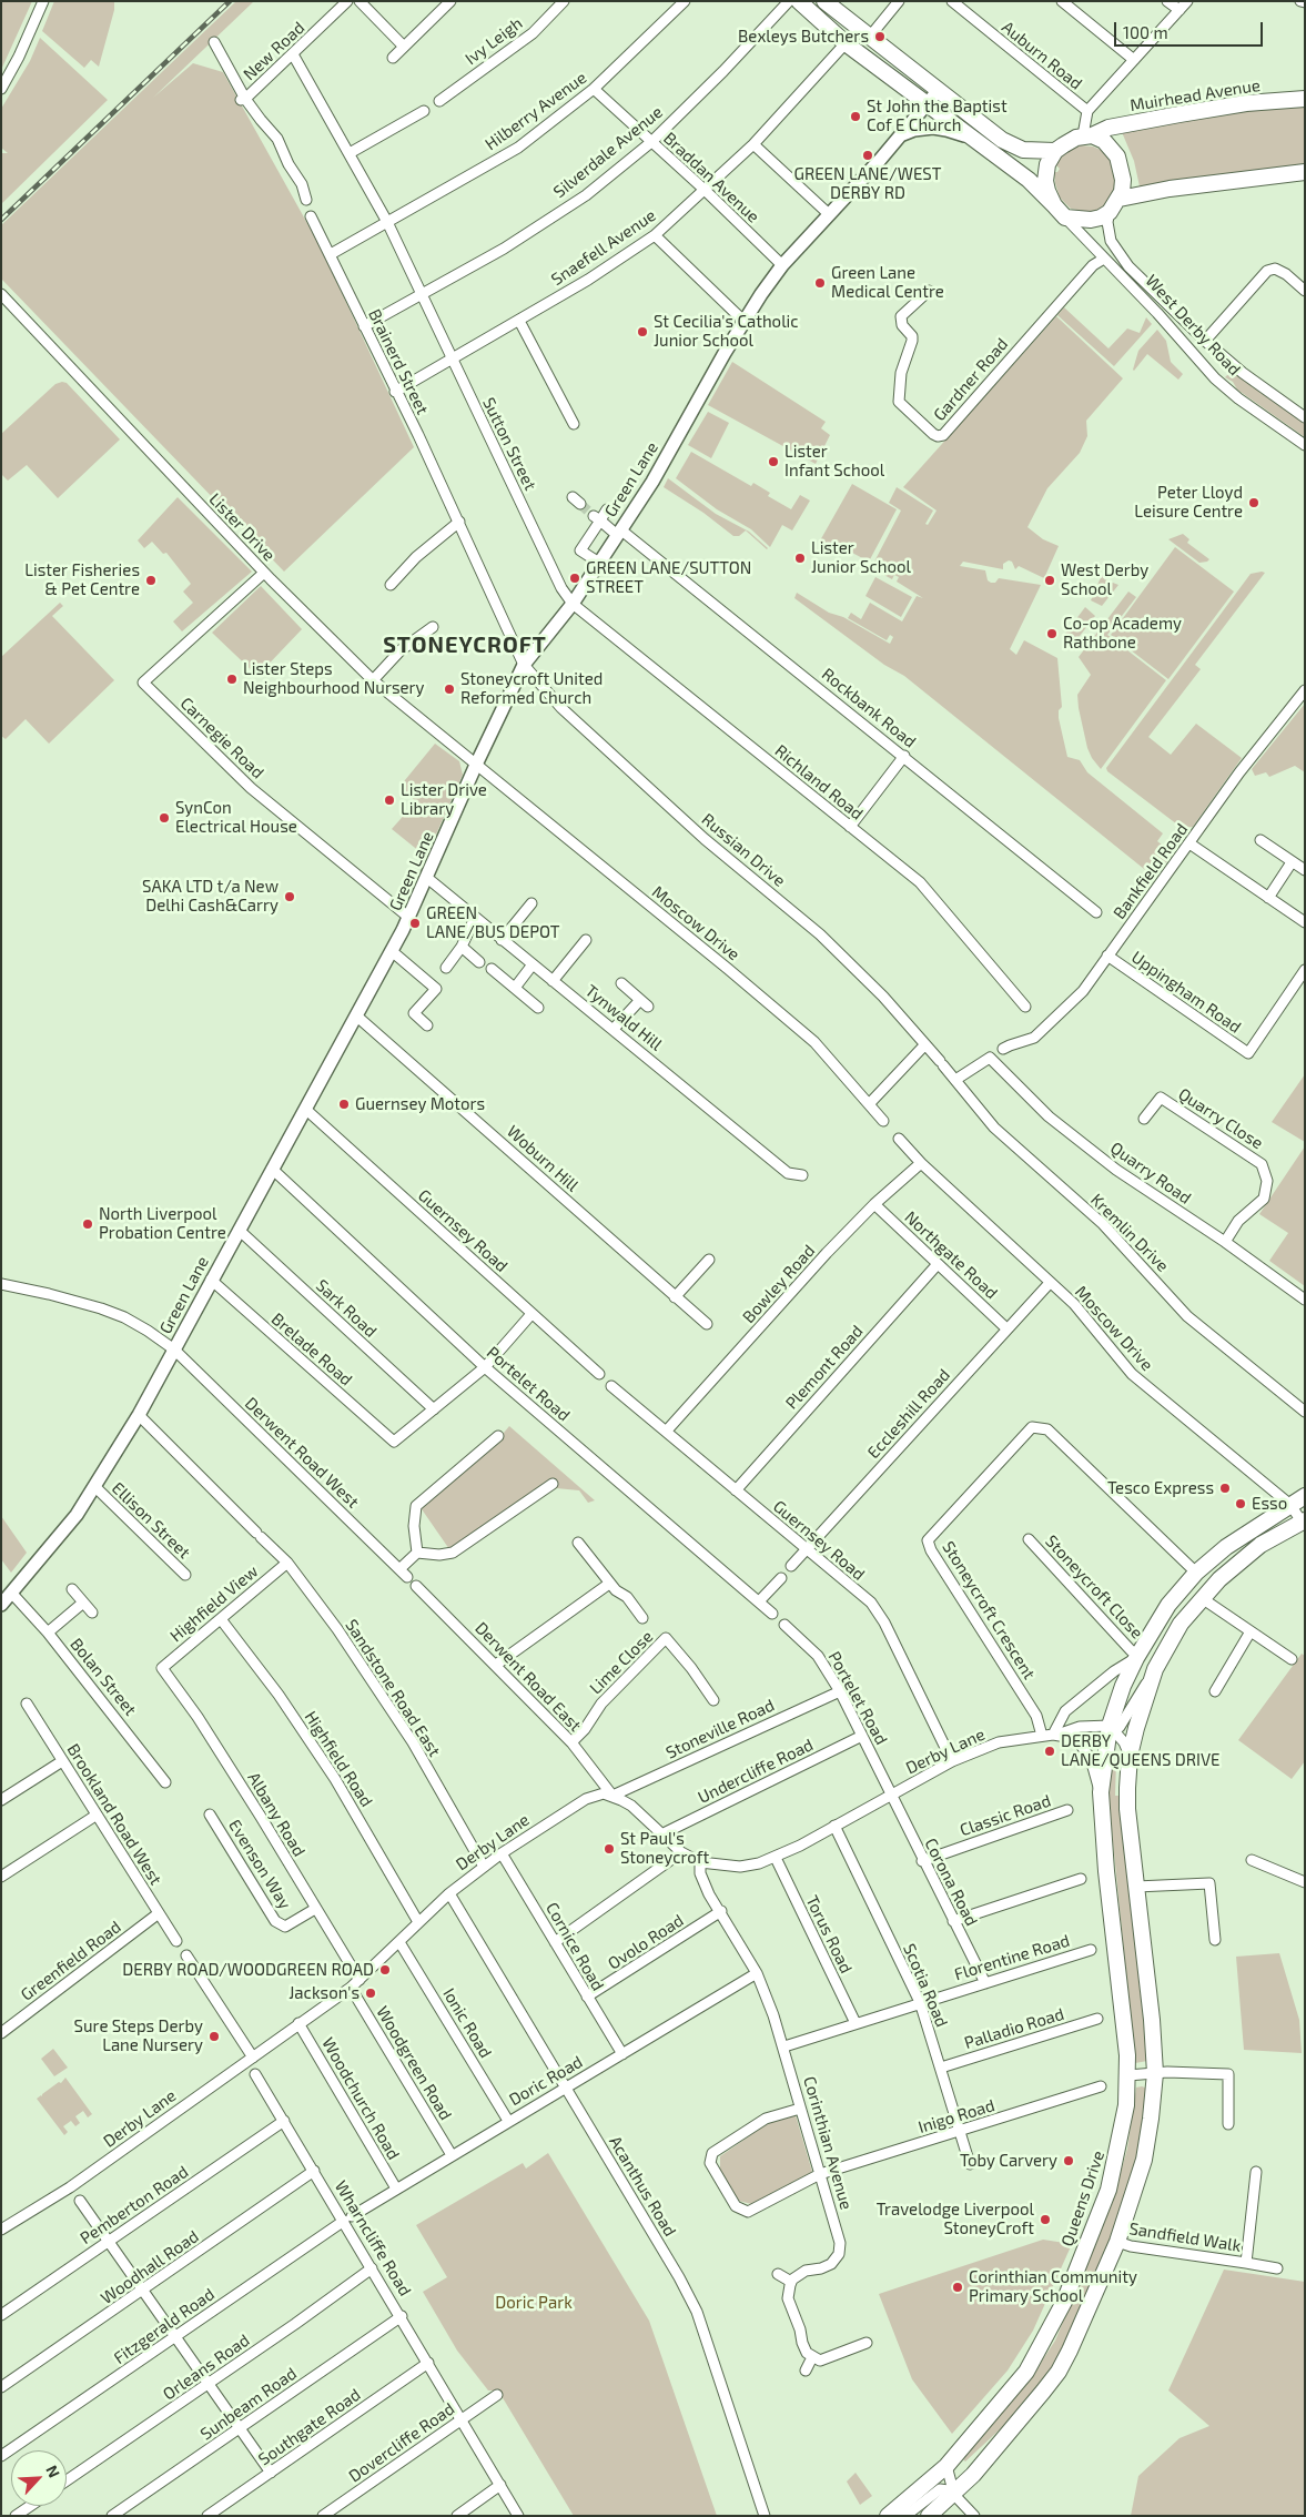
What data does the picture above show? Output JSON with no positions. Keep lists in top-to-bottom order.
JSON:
{
  "streets": {
    "highway": ["Muirhead Avenue", "Queens Drive"],
    "main road": ["Green Lane"],
    "street": [
      "Ivy Leigh",
      "New Road",
      "Auburn Road",
      "Hilberry Avenue",
      "Silverdale Avenue",
      "Braddan Avenue",
      "Snaefell Avenue",
      "West Derby Road",
      "Brainerd Street",
      "Gardner Road",
      "Sutton Street",
      "Lister Drive",
      "Rockbank Road",
      "Carnegie Road",
      "Richland Road",
      "Russian Drive",
      "Bankfield Road",
      "Moscow Drive",
      "Uppingham Road",
      "Tynwald Hill",
      "Quarry Close",
      "Woburn Hill",
      "Quarry Road",
      "Guernsey Road",
      "Kremlin Drive",
      "Northgate Road",
      "Bowley Road",
      "Sark Road",
      "Brelade Road",
      "Plemont Road",
      "Portelet Road",
      "Eccleshill Road",
      "Derwent Road West",
      "Ellison Street",
      "Stoneycroft Close",
      "Highfield View",
      "Stoneycroft Crescent",
      "Lime Close",
      "Bolan Street",
      "Derwent Road East",
      "Sandstone Road East",
      "Stoneville Road",
      "Derby Lane",
      "Highfield Road",
      "Undercliffe Road",
      "Brookland Road West",
      "Albany Road",
      "Classic Road",
      "Evenson Way",
      "Corona Road",
      "Torus Road",
      "Ovolo Road",
      "Cornice Road",
      "Florentine Road",
      "Greenfield Road",
      "Scotia Road",
      "Ionic Road",
      "Palladio Road",
      "Woodgreen Road",
      "Doric Road",
      "Woodchurch Road",
      "Inigo Road",
      "Corinthian Avenue",
      "Acanthus Road",
      "Pemberton Road",
      "Sandfield Walk",
      "Wharncliffe Road",
      "Woodhall Road",
      "Fitzgerald Road",
      "Orleans Road",
      "Sunbeam Road",
      "Southgate Road",
      "Dovercliffe Road"
    ]
  },
  "crossings": [
    ["Muirhead Avenue", "West Derby Road"],
    ["Hilberry Avenue", "Braddan Avenue"],
    ["Hilberry Avenue", "Brainerd Street"],
    ["Hilberry Avenue", "Sutton Street"],
    ["Silverdale Avenue", "Braddan Avenue"],
    ["Silverdale Avenue", "Brainerd Street"],
    ["Silverdale Avenue", "Sutton Street"],
    ["Braddan Avenue", "Snaefell Avenue"],
    ["Braddan Avenue", "Green Lane"],
    ["Snaefell Avenue", "Brainerd Street"],
    ["Snaefell Avenue", "Sutton Street"],
    ["West Derby Road", "Gardner Road"],
    ["Brainerd Street", "Green Lane"],
    ["Brainerd Street", "Russian Drive"],
    ["Sutton Street", "Green Lane"],
    ["Sutton Street", "Richland Road"],
    ["Green Lane", "Lister Drive"],
    ["Green Lane", "Rockbank Road"],
    ["Green Lane", "Carnegie Road"],
    ["Green Lane", "Richland Road"],
    ["Green Lane", "Russian Drive"],
    ["Green Lane", "Moscow Drive"],
    ["Green Lane", "Tynwald Hill"],
    ["Green Lane", "Woburn Hill"],
    ["Green Lane", "Guernsey Road"],
    ["Green Lane", "Sark Road"],
    ["Green Lane", "Brelade Road"],
    ["Green Lane", "Portelet Road"],
    ["Green Lane", "Derwent Road West"],
    ["Green Lane", "Ellison Street"],
    ["Green Lane", "Bolan Street"],
    ["Green Lane", "Sandstone Road East"],
    ["Lister Drive", "Carnegie Road"],
    ["Lister Drive", "Moscow Drive"],
    ["Russian Drive", "Kremlin Drive"],
    ["Bankfield Road", "Uppingham Road"],
    ["Moscow Drive", "Bowley Road"],
    ["Moscow Drive", "Eccleshill Road"],
    ["Moscow Drive", "Queens Drive"],
    ["Quarry Close", "Quarry Road"],
    ["Quarry Road", "Kremlin Drive"],
    ["Guernsey Road", "Bowley Road"],
    ["Guernsey Road", "Plemont Road"],
    ["Guernsey Road", "Eccleshill Road"],
    ["Guernsey Road", "Derby Lane"],
    ["Northgate Road", "Bowley Road"],
    ["Northgate Road", "Plemont Road"],
    ["Northgate Road", "Eccleshill Road"],
    ["Sark Road", "Brelade Road"],
    ["Portelet Road", "Stoneville Road"],
    ["Portelet Road", "Derby Lane"],
    ["Portelet Road", "Undercliffe Road"],
    ["Portelet Road", "Corona Road"],
    ["Stoneycroft Close", "Queens Drive"],
    ["Highfield View", "Sandstone Road East"],
    ["Highfield View", "Highfield Road"],
    ["Highfield View", "Albany Road"],
    ["Stoneycroft Crescent", "Derby Lane"],
    ["Stoneycroft Crescent", "Queens Drive"],
    ["Lime Close", "Derwent Road East"],
    ["Derwent Road East", "Stoneville Road"],
    ["Derwent Road East", "Derby Lane"],
    ["Sandstone Road East", "Derby Lane"],
    ["Stoneville Road", "Derby Lane"],
    ["Derby Lane", "Highfield Road"],
    ["Derby Lane", "Undercliffe Road"],
    ["Derby Lane", "Albany Road"],
    ["Derby Lane", "Corona Road"],
    ["Derby Lane", "Torus Road"],
    ["Derby Lane", "Cornice Road"],
    ["Derby Lane", "Scotia Road"],
    ["Derby Lane", "Ionic Road"],
    ["Derby Lane", "Woodgreen Road"],
    ["Derby Lane", "Woodchurch Road"],
    ["Derby Lane", "Corinthian Avenue"],
    ["Derby Lane", "Acanthus Road"],
    ["Derby Lane", "Queens Drive"],
    ["Brookland Road West", "Greenfield Road"],
    ["Albany Road", "Evenson Way"],
    ["Classic Road", "Corona Road"],
    ["Corona Road", "Florentine Road"],
    ["Torus Road", "Florentine Road"],
    ["Ovolo Road", "Cornice Road"],
    ["Ovolo Road", "Corinthian Avenue"],
    ["Cornice Road", "Doric Road"],
    ["Florentine Road", "Scotia Road"],
    ["Florentine Road", "Corinthian Avenue"],
    ["Scotia Road", "Palladio Road"],
    ["Scotia Road", "Inigo Road"],
    ["Ionic Road", "Doric Road"],
    ["Woodgreen Road", "Doric Road"],
    ["Doric Road", "Woodchurch Road"],
    ["Doric Road", "Corinthian Avenue"],
    ["Doric Road", "Acanthus Road"],
    ["Doric Road", "Wharncliffe Road"],
    ["Doric Road", "Fitzgerald Road"],
    ["Inigo Road", "Corinthian Avenue"],
    ["Pemberton Road", "Wharncliffe Road"],
    ["Wharncliffe Road", "Woodhall Road"],
    ["Wharncliffe Road", "Fitzgerald Road"],
    ["Wharncliffe Road", "Orleans Road"],
    ["Wharncliffe Road", "Sunbeam Road"],
    ["Wharncliffe Road", "Southgate Road"],
    ["Wharncliffe Road", "Dovercliffe Road"]
  ],
  "districts": ["STONEYCROFT"],
  "parks": ["Doric Park"],
  "places": [
    "Bexleys Butchers",
    "St John the Baptist Cof E Church",
    "GREEN LANE/WEST DERBY RD",
    "Green Lane Medical Centre",
    "St Cecilia's Catholic Junior School",
    "Lister Infant School",
    "Peter Lloyd Leisure Centre",
    "Lister Junior School",
    "GREEN LANE/SUTTON STREET",
    "Lister Fisheries & Pet Centre",
    "West Derby School",
    "Co-op Academy Rathbone",
    "Lister Steps Neighbourhood Nursery",
    "Stoneycroft United Reformed Church",
    "Lister Drive Library",
    "SynCon Electrical House",
    "SAKA LTD t/a New Delhi Cash&Carry",
    "GREEN LANE/BUS DEPOT",
    "Guernsey Motors",
    "North Liverpool Probation Centre",
    "Tesco Express",
    "Esso",
    "DERBY LANE/QUEENS DRIVE",
    "St Paul's Stoneycroft",
    "DERBY ROAD/WOODGREEN ROAD",
    "Jackson's",
    "Sure Steps Derby Lane Nursery",
    "Toby Carvery",
    "Travelodge Liverpool StoneyCroft",
    "Corinthian Community Primary School"
  ],
  "scale_bar": "100 m",
  "north": "top right"
}
